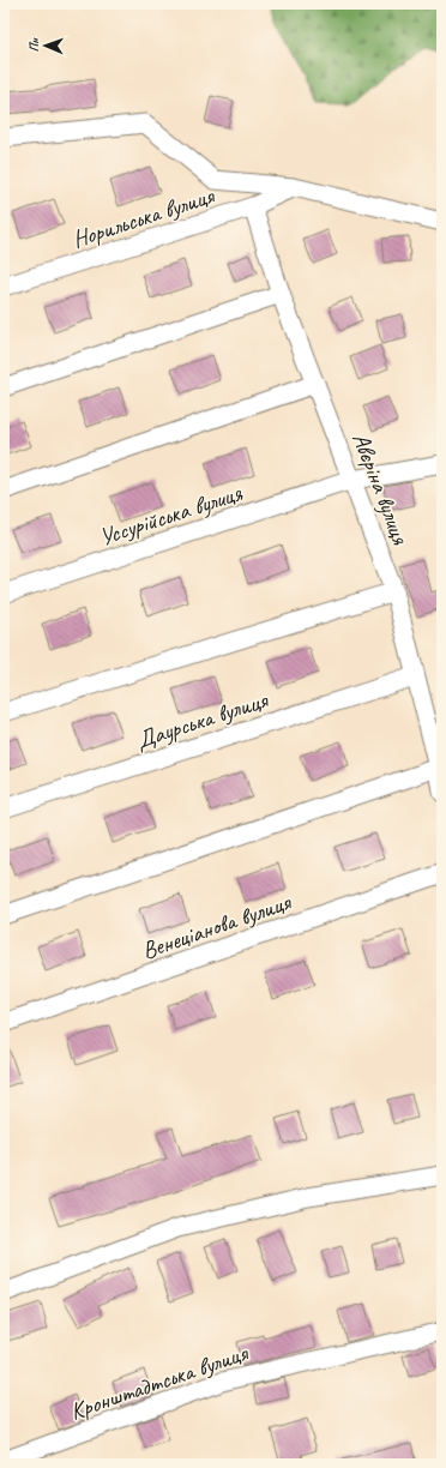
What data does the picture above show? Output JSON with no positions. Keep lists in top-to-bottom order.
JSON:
{
  "streets": {
    "street": [
      "Норильська вулиця",
      "Авєріна вулиця",
      "Уссурійська вулиця",
      "Даурська вулиця",
      "Венеціанова вулиця",
      "Кронштадтська вулиця"
    ]
  },
  "crossings": [
    ["Норильська вулиця", "Авєріна вулиця"],
    ["Авєріна вулиця", "Уссурійська вулиця"],
    ["Авєріна вулиця", "Даурська вулиця"]
  ],
  "north": "left"
}
